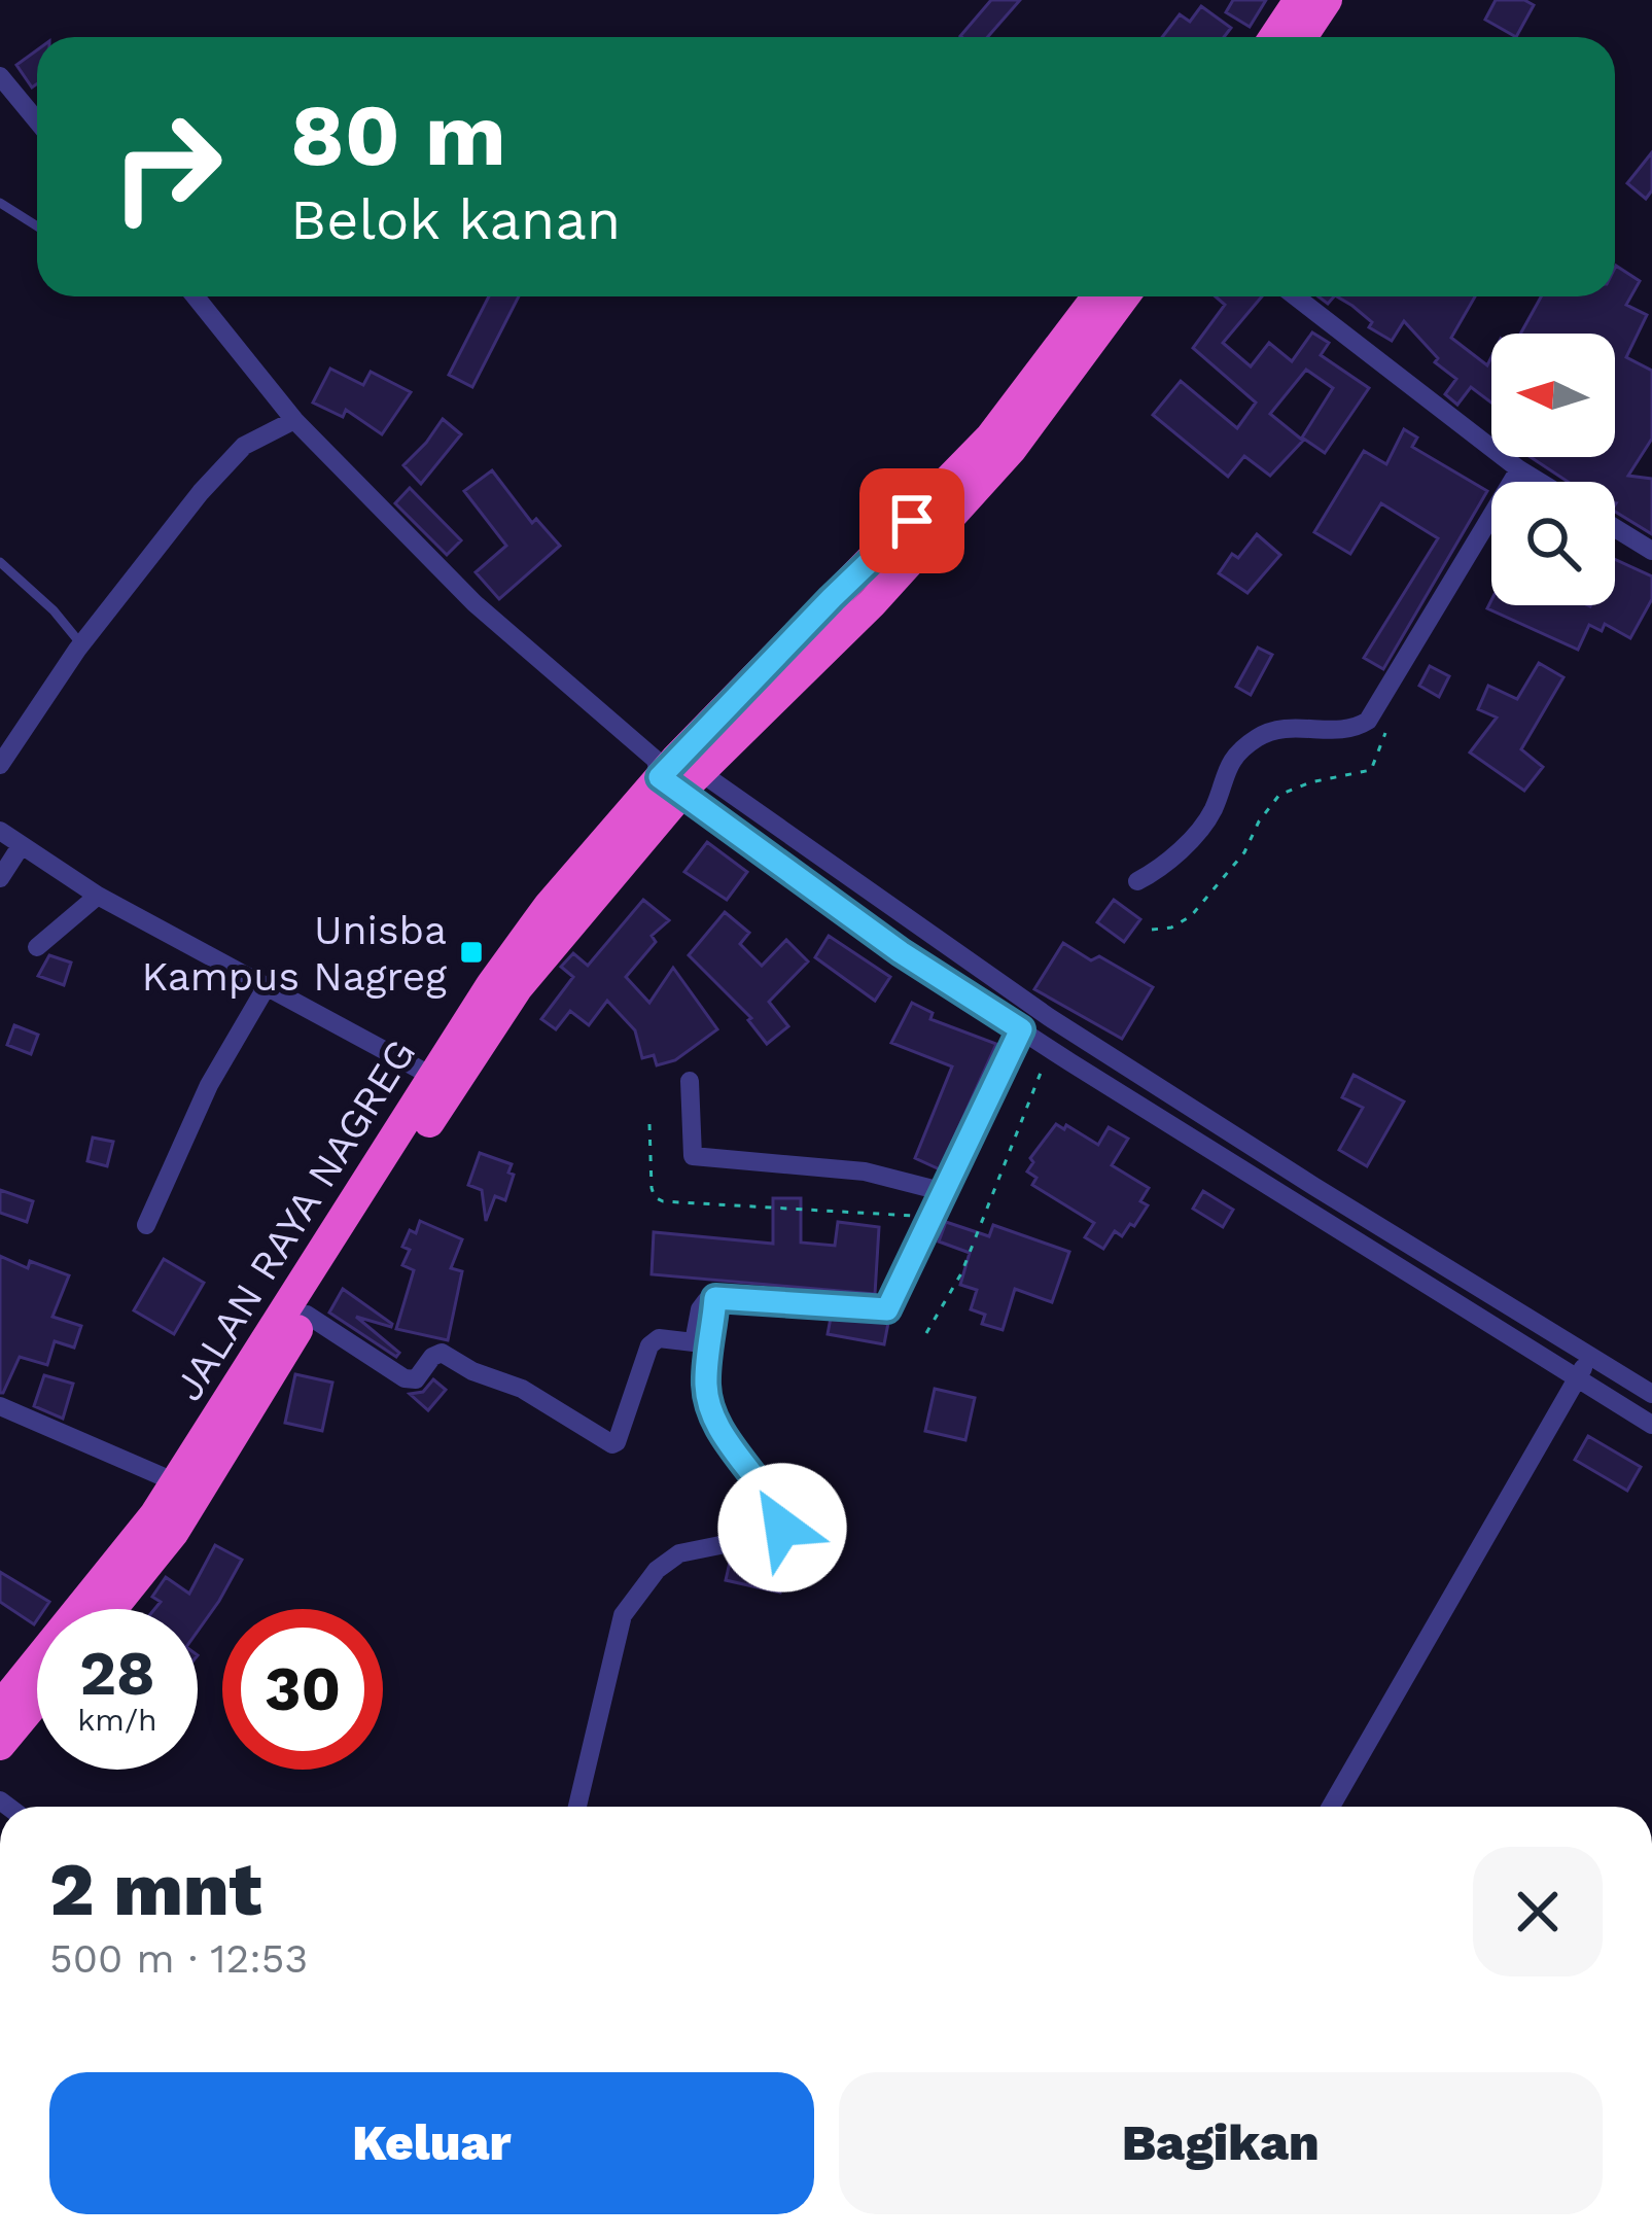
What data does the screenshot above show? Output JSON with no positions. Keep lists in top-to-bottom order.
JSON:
{
  "streets": {
    "highway": ["JALAN RAYA NAGREG"]
  },
  "places": {
    "transit": ["Unisba Kampus Nagreg"]
  },
  "north": "left",
  "page": {
    "turn": ["80 m", "Belok kanan"],
    "speed": "28 km/h",
    "limit": "30",
    "heading": ["2 mnt", "500 m · 12:53"],
    "buttons": ["Keluar", "Bagikan"]
  }
}
